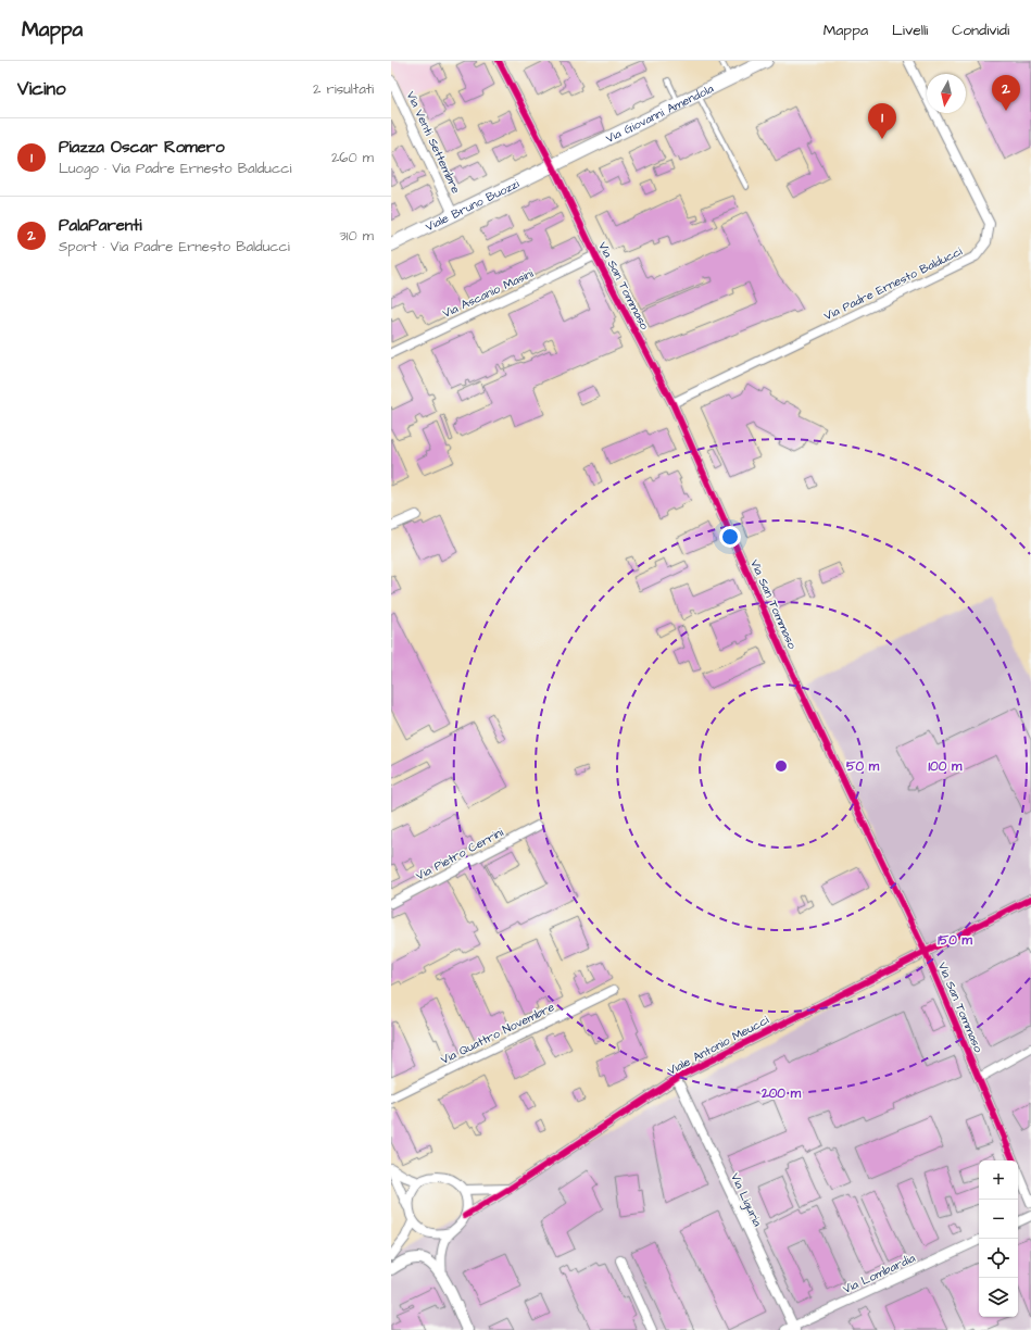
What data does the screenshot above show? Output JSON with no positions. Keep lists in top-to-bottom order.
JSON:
{
  "streets": {
    "main road": ["Via Giovanni Amendola", "Viale Bruno Buozzi"],
    "street": [
      "Via Venti Settembre",
      "Via Padre Ernesto Balducci",
      "Via San Tommaso",
      "Via Ascanio Masini",
      "Via Pietro Cerrini",
      "Via Quattro Novembre",
      "Viale Antonio Meucci",
      "Via Liguria",
      "Via Lombardia"
    ]
  },
  "crossings": [
    ["Via Giovanni Amendola", "Viale Bruno Buozzi"],
    ["Via Giovanni Amendola", "Via San Tommaso"],
    ["Via Venti Settembre", "Viale Bruno Buozzi"],
    ["Viale Bruno Buozzi", "Via San Tommaso"],
    ["Via Padre Ernesto Balducci", "Via San Tommaso"],
    ["Via San Tommaso", "Via Ascanio Masini"],
    ["Via San Tommaso", "Viale Antonio Meucci"],
    ["Viale Antonio Meucci", "Via Liguria"],
    ["Via Liguria", "Via Lombardia"]
  ],
  "north": "bottom",
  "page": {
    "header": "Mappa",
    "nav": ["Mappa", "Livelli", "Condividi"],
    "heading": ["Vicino", "2 risultati"],
    "pins": ["2", "1"],
    "list": [
      {
        "mark": "1",
        "name": "Piazza Oscar Romero",
        "note": "Luogo · Via Padre Ernesto Balducci",
        "value": "260 m"
      },
      {
        "mark": "2",
        "name": "PalaParenti",
        "note": "Sport · Via Padre Ernesto Balducci",
        "value": "310 m"
      }
    ],
    "map_buttons": ["+", "−"]
  },
  "rings": [
    "50 m",
    "100 m",
    "150 m",
    "200 m"
  ]
}
